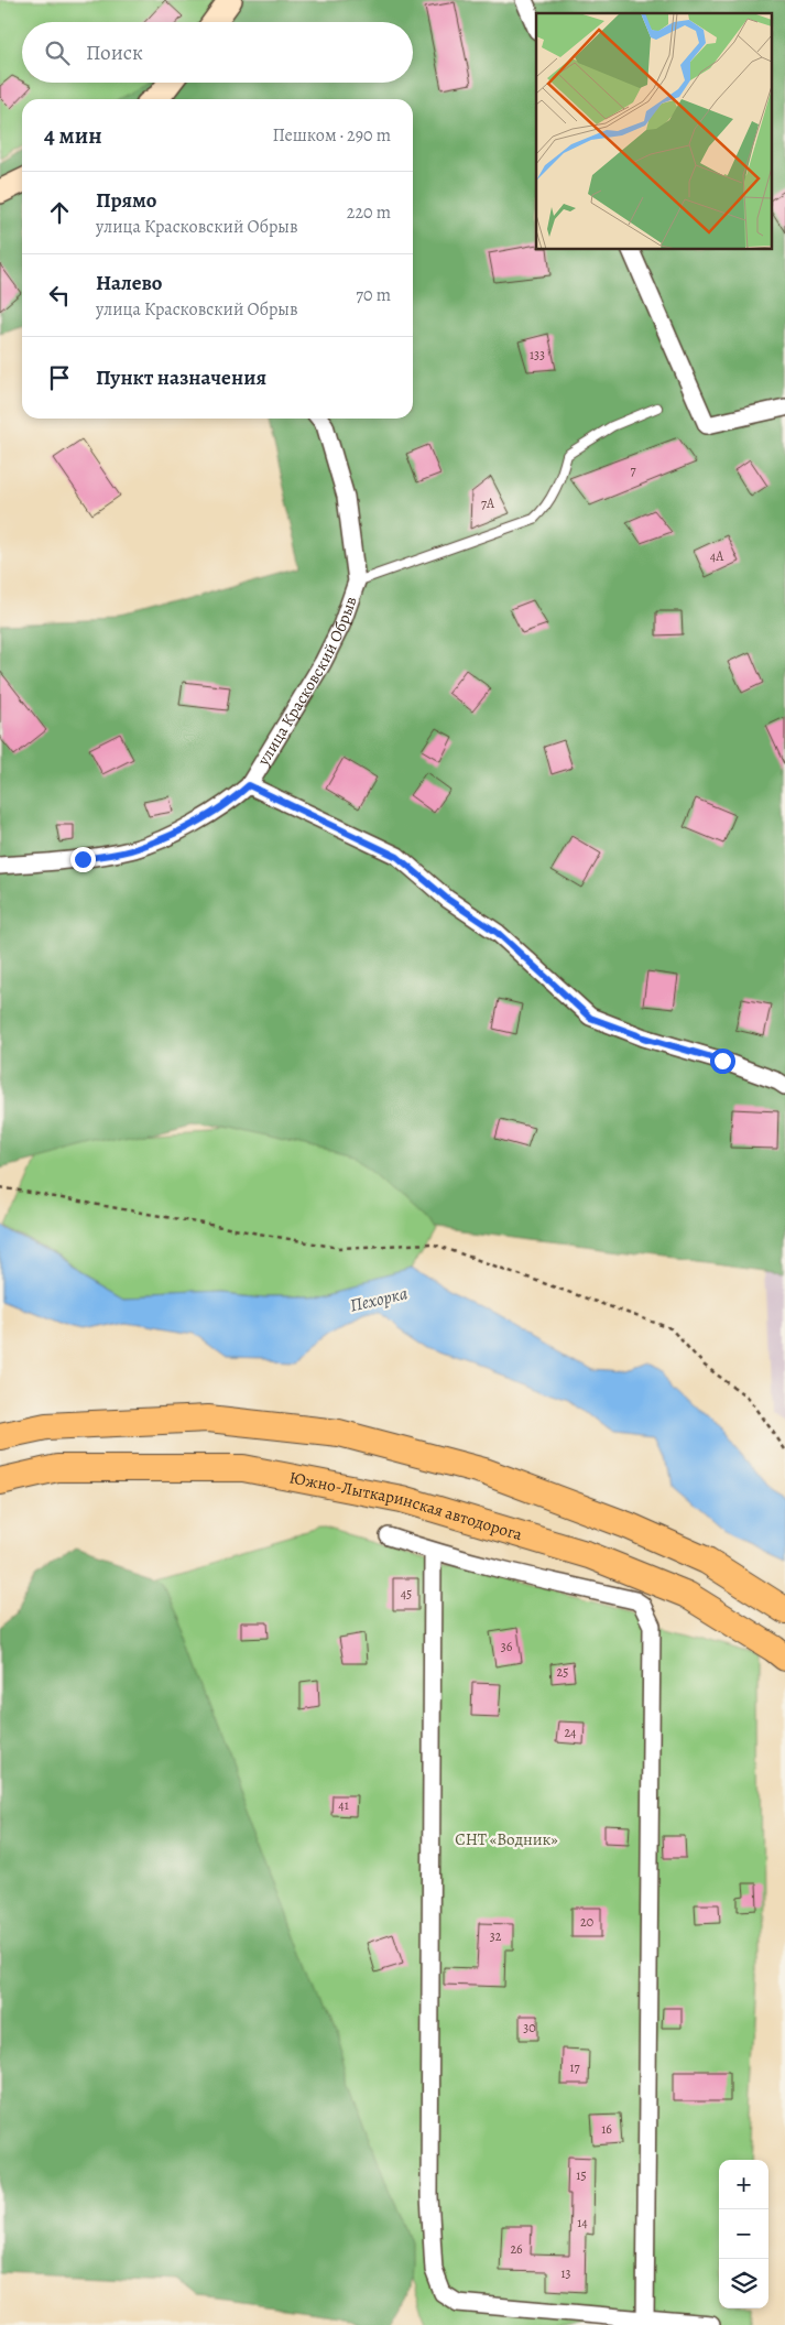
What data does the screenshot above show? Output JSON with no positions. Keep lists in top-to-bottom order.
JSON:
{
  "streets": {
    "main road": ["Южно-Лыткаринская автодорога"],
    "street": ["улица Красковский Обрыв"]
  },
  "water": ["Пехорка"],
  "parks": ["СНТ «Водник»"],
  "house_numbers": [
    "133",
    "7",
    "7А",
    "4А",
    "45",
    "36",
    "25",
    "24",
    "41",
    "20",
    "32",
    "30",
    "17",
    "16",
    "15",
    "14",
    "26",
    "13"
  ],
  "page": {
    "search": "Поиск",
    "heading": ["4 мин", "Пешком · 290 m"],
    "list": [
      ["Прямо", "улица Красковский Обрыв", "220 m"],
      ["Налево", "улица Красковский Обрыв", "70 m"],
      "Пункт назначения"
    ],
    "map_buttons": ["+", "−"]
  }
}
